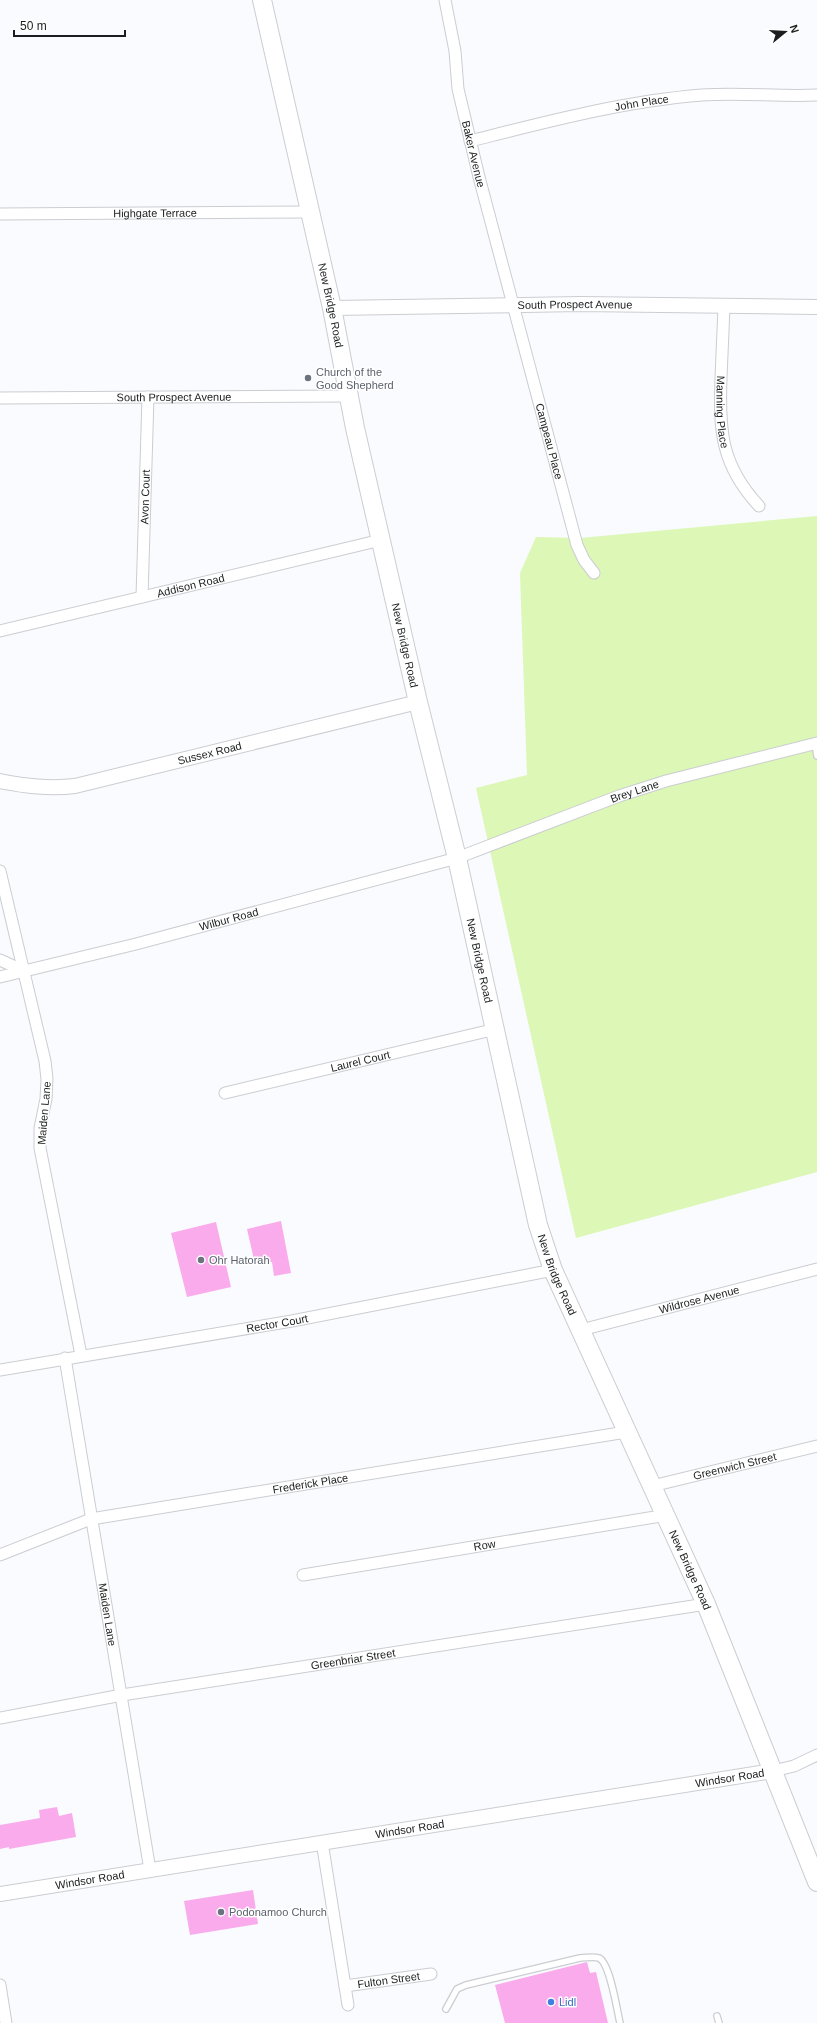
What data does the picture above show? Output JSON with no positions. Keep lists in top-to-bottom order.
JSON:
{
  "streets": {
    "main road": ["New Bridge Road"],
    "street": [
      "John Place",
      "Baker Avenue",
      "Highgate Terrace",
      "South Prospect Avenue",
      "Manning Place",
      "Campeau Place",
      "Avon Court",
      "Addison Road",
      "Sussex Road",
      "Brey Lane",
      "Wilbur Road",
      "Laurel Court",
      "Maiden Lane",
      "Wildrose Avenue",
      "Rector Court",
      "Greenwich Street",
      "Frederick Place",
      "Row",
      "Greenbriar Street",
      "Windsor Road",
      "Fulton Street"
    ]
  },
  "crossings": [
    ["John Place", "Baker Avenue"],
    ["Baker Avenue", "South Prospect Avenue"],
    ["Baker Avenue", "Campeau Place"],
    ["Highgate Terrace", "New Bridge Road"],
    ["New Bridge Road", "South Prospect Avenue"],
    ["New Bridge Road", "Addison Road"],
    ["New Bridge Road", "Sussex Road"],
    ["New Bridge Road", "Brey Lane"],
    ["New Bridge Road", "Wilbur Road"],
    ["New Bridge Road", "Laurel Court"],
    ["New Bridge Road", "Wildrose Avenue"],
    ["New Bridge Road", "Rector Court"],
    ["New Bridge Road", "Greenwich Street"],
    ["New Bridge Road", "Frederick Place"],
    ["New Bridge Road", "Row"],
    ["New Bridge Road", "Greenbriar Street"],
    ["New Bridge Road", "Windsor Road"],
    ["South Prospect Avenue", "Manning Place"],
    ["South Prospect Avenue", "Campeau Place"],
    ["South Prospect Avenue", "Avon Court"],
    ["Avon Court", "Addison Road"],
    ["Brey Lane", "Wilbur Road"],
    ["Wilbur Road", "Maiden Lane"],
    ["Maiden Lane", "Rector Court"],
    ["Maiden Lane", "Frederick Place"],
    ["Maiden Lane", "Greenbriar Street"],
    ["Maiden Lane", "Windsor Road"],
    ["Windsor Road", "Fulton Street"]
  ],
  "places": [
    "Church of the Good Shepherd",
    "Ohr Hatorah",
    "Podonamoo Church",
    "Lidl"
  ],
  "scale_bar": "50 m",
  "north": "right"
}
